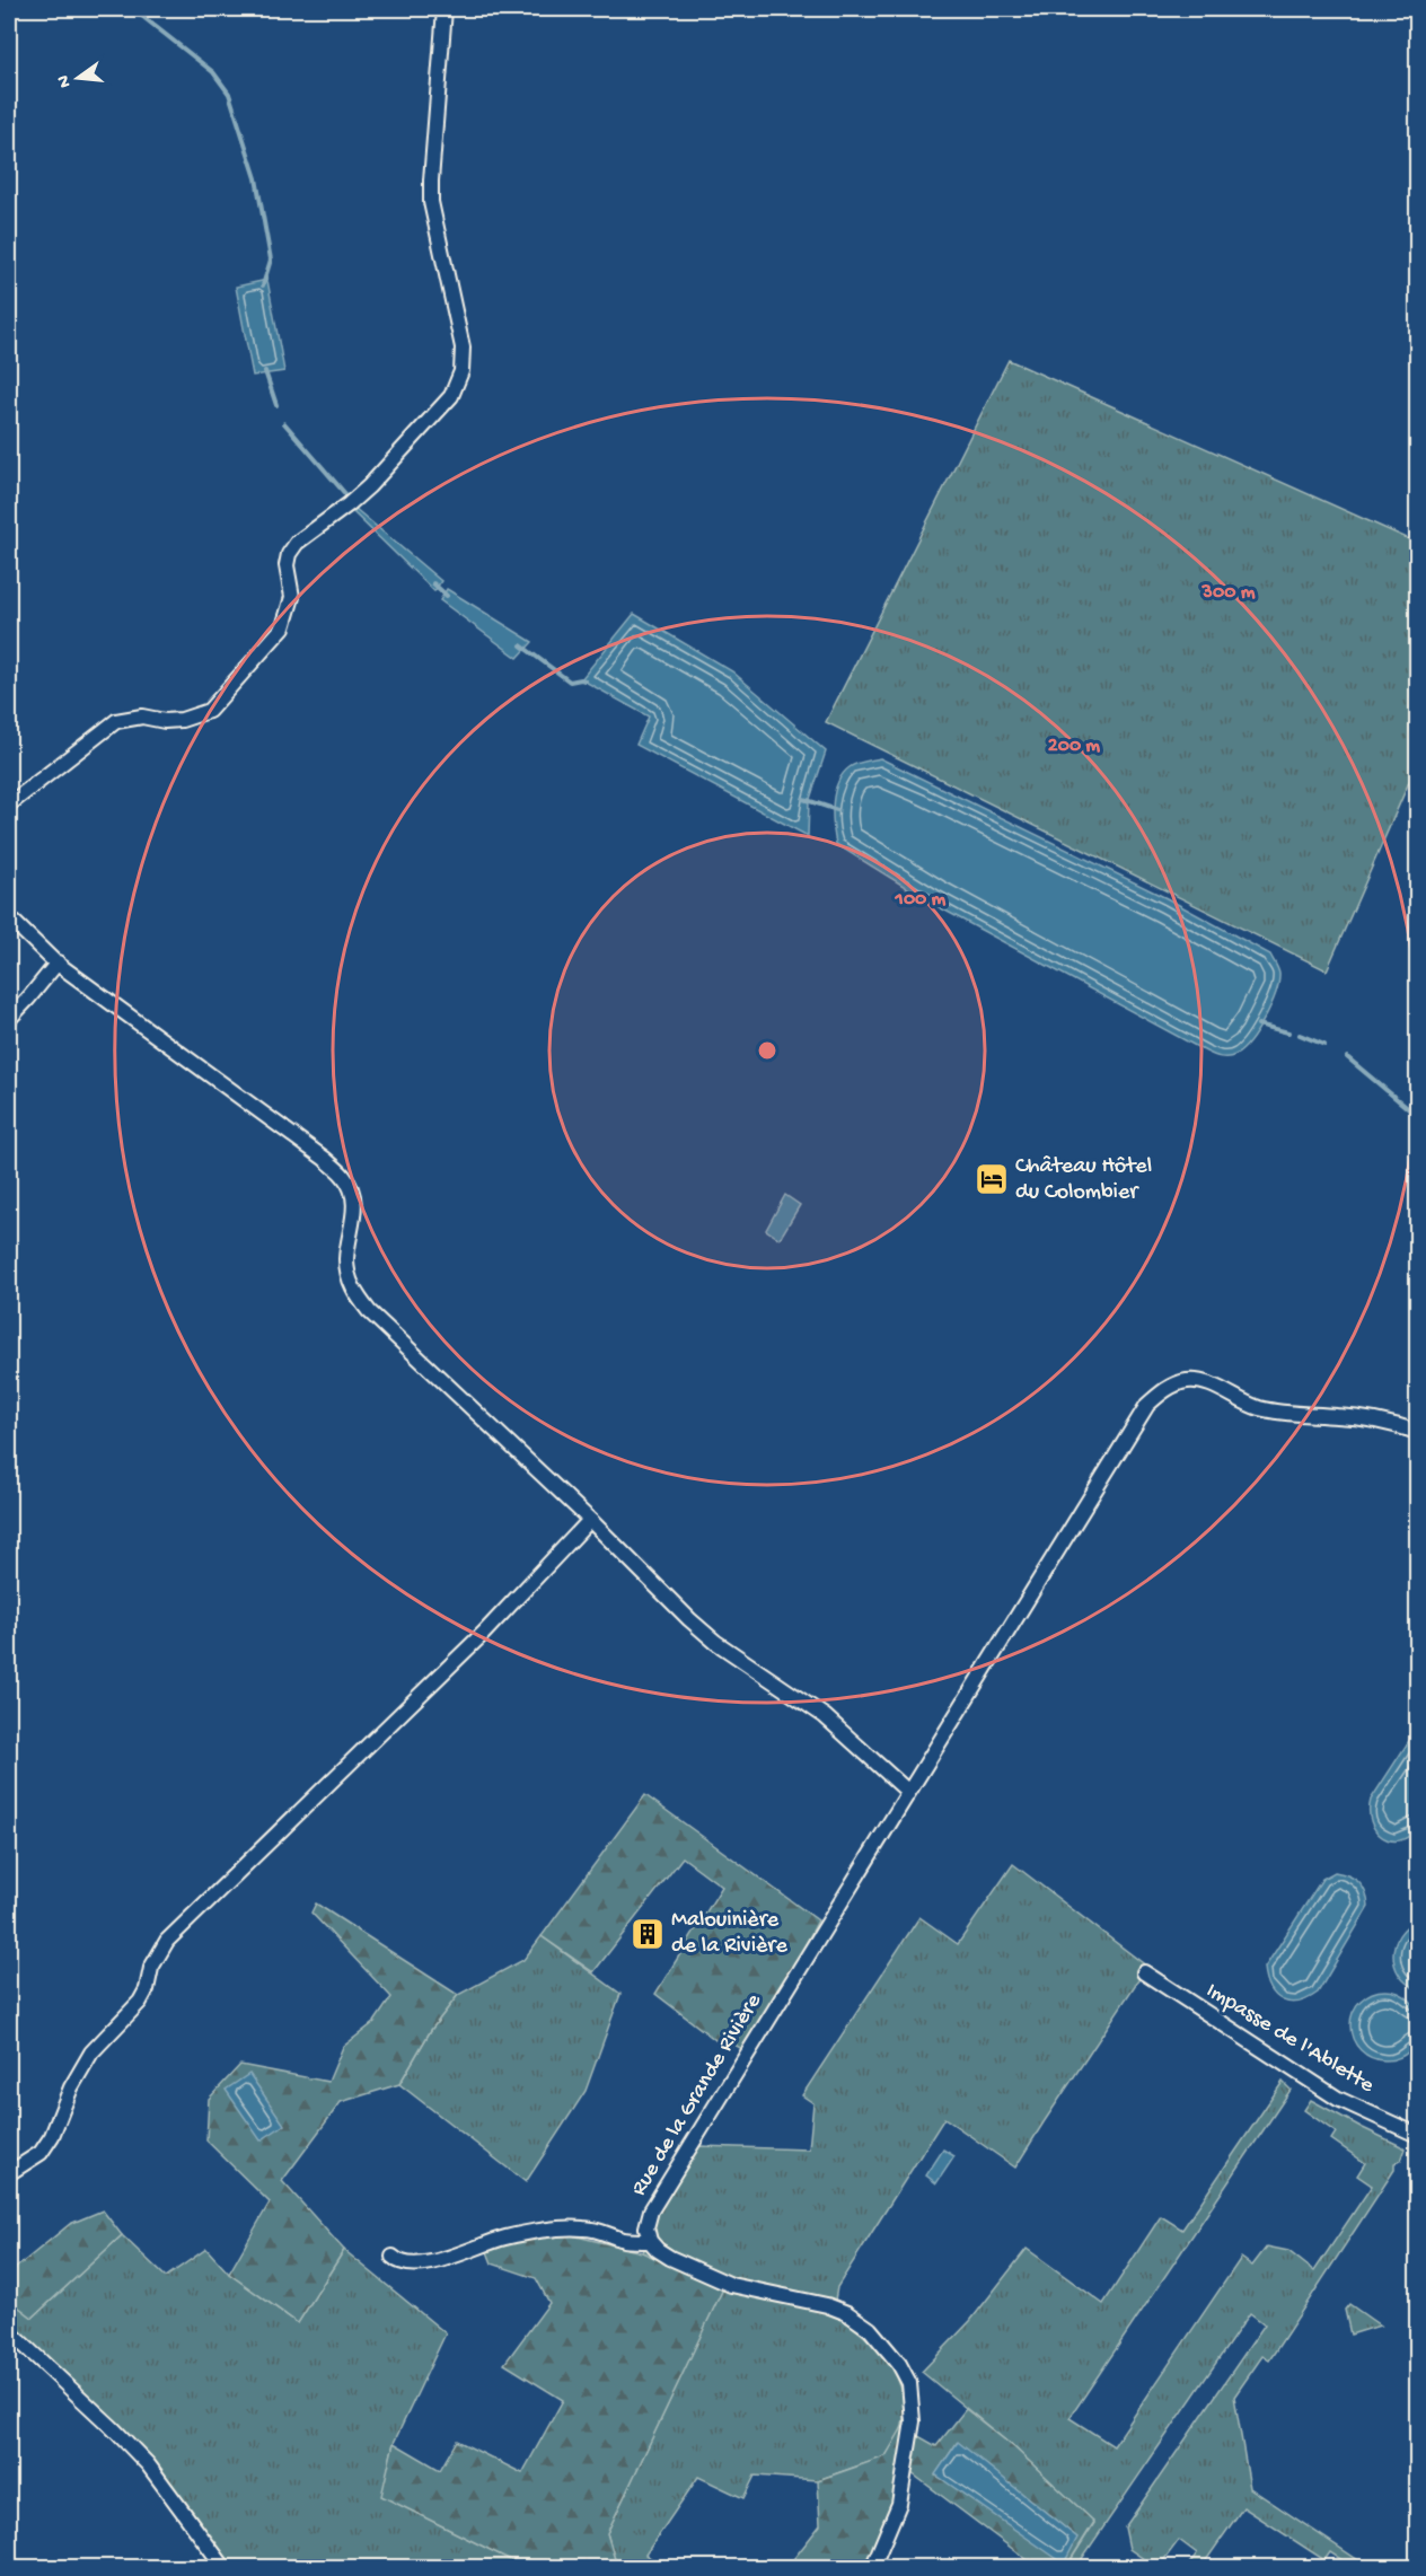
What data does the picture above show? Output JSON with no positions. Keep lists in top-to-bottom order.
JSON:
{
  "streets": {
    "street": ["Impasse de l'Ablette", "Rue de la Grande Rivière"]
  },
  "places": {
    "hotel": ["Château Hôtel du Colombier"],
    "building": ["Malouinière de la Rivière"]
  },
  "north": "left",
  "rings": ["300 m", "200 m", "100 m"]
}
